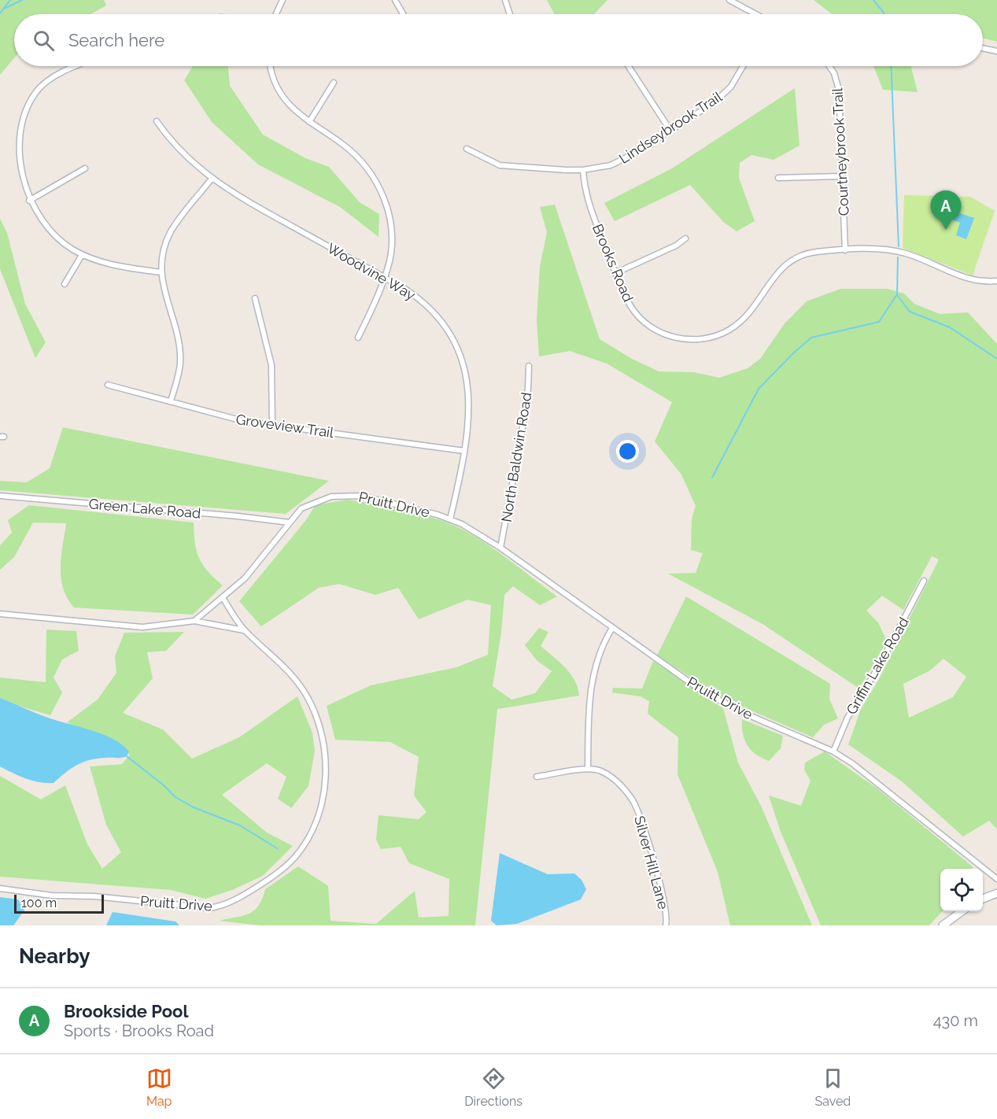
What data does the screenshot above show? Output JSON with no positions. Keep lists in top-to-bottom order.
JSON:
{
  "streets": {
    "street": [
      "Lindseybrook Trail",
      "Courtneybrook Trail",
      "Brooks Road",
      "Woodvine Way",
      "Groveview Trail",
      "North Baldwin Road",
      "Pruitt Drive",
      "Green Lake Road",
      "Griffin Lake Road",
      "Silver Hill Lane"
    ]
  },
  "crossings": [
    ["Lindseybrook Trail", "Brooks Road"],
    ["Courtneybrook Trail", "Brooks Road"],
    ["Woodvine Way", "Groveview Trail"],
    ["Woodvine Way", "Pruitt Drive"],
    ["North Baldwin Road", "Pruitt Drive"],
    ["Pruitt Drive", "Green Lake Road"],
    ["Pruitt Drive", "Griffin Lake Road"]
  ],
  "scale_bar": "100 m",
  "page": {
    "search": "Search here",
    "pins": "A",
    "scale": "100 m",
    "heading": "Nearby",
    "list": [
      {
        "mark": "A",
        "name": "Brookside Pool",
        "note": "Sports · Brooks Road",
        "value": "430 m"
      }
    ],
    "nav": ["Map", "Directions", "Saved"]
  }
}
